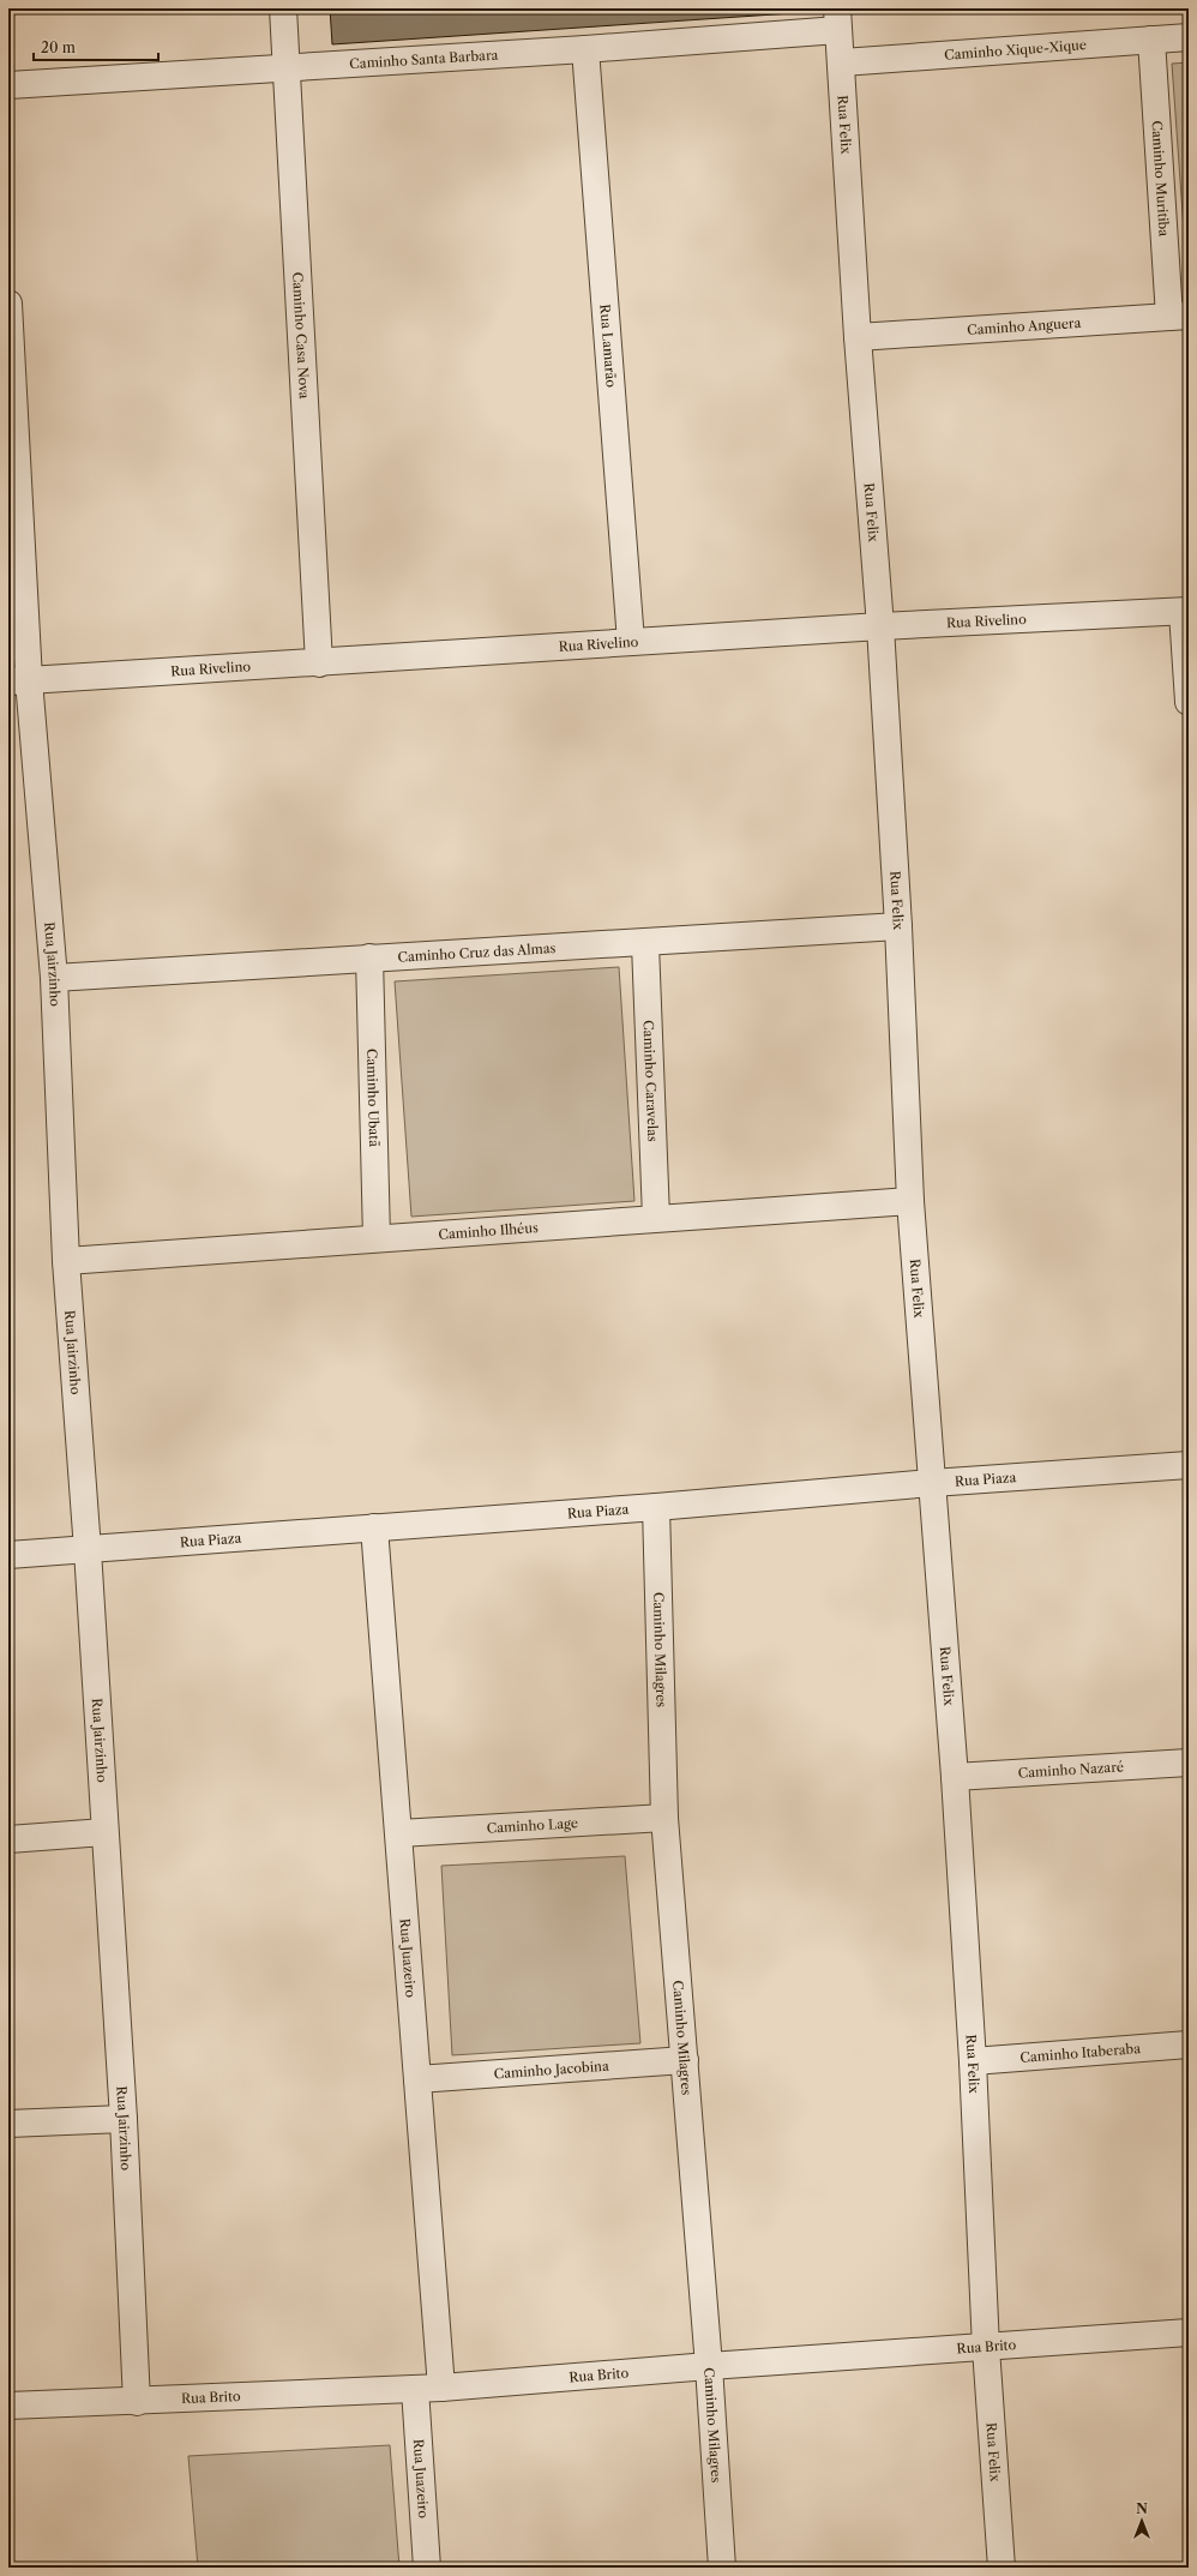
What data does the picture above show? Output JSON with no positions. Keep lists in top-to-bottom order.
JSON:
{
  "streets": {
    "street": [
      "Caminho Xique-Xique",
      "Caminho Santa Barbara",
      "Rua Felix",
      "Caminho Muritiba",
      "Caminho Anguera",
      "Caminho Casa Nova",
      "Rua Lamarão",
      "Rua Rivelino",
      "Caminho Cruz das Almas",
      "Rua Jairzinho",
      "Caminho Caravelas",
      "Caminho Ubatã",
      "Caminho Ilhéus",
      "Rua Piaza",
      "Caminho Milagres",
      "Caminho Nazaré",
      "Caminho Lage",
      "Rua Juazeiro",
      "Caminho Itaberaba",
      "Caminho Jacobina",
      "Rua Brito"
    ]
  },
  "crossings": [
    ["Caminho Xique-Xique", "Rua Felix"],
    ["Caminho Xique-Xique", "Caminho Muritiba"],
    ["Caminho Santa Barbara", "Rua Felix"],
    ["Caminho Santa Barbara", "Caminho Casa Nova"],
    ["Caminho Santa Barbara", "Rua Lamarão"],
    ["Rua Felix", "Caminho Anguera"],
    ["Rua Felix", "Rua Rivelino"],
    ["Rua Felix", "Caminho Cruz das Almas"],
    ["Rua Felix", "Caminho Ilhéus"],
    ["Rua Felix", "Rua Piaza"],
    ["Rua Felix", "Caminho Nazaré"],
    ["Rua Felix", "Caminho Itaberaba"],
    ["Rua Felix", "Rua Brito"],
    ["Caminho Muritiba", "Caminho Anguera"],
    ["Caminho Casa Nova", "Rua Rivelino"],
    ["Rua Lamarão", "Rua Rivelino"],
    ["Rua Rivelino", "Rua Jairzinho"],
    ["Caminho Cruz das Almas", "Rua Jairzinho"],
    ["Caminho Cruz das Almas", "Caminho Caravelas"],
    ["Caminho Cruz das Almas", "Caminho Ubatã"],
    ["Rua Jairzinho", "Caminho Ilhéus"],
    ["Rua Jairzinho", "Rua Piaza"],
    ["Rua Jairzinho", "Rua Brito"],
    ["Caminho Caravelas", "Caminho Ilhéus"],
    ["Caminho Ubatã", "Caminho Ilhéus"],
    ["Rua Piaza", "Caminho Milagres"],
    ["Rua Piaza", "Rua Juazeiro"],
    ["Caminho Milagres", "Caminho Lage"],
    ["Caminho Milagres", "Caminho Jacobina"],
    ["Caminho Milagres", "Rua Brito"],
    ["Caminho Lage", "Rua Juazeiro"],
    ["Rua Juazeiro", "Caminho Jacobina"],
    ["Rua Juazeiro", "Rua Brito"]
  ],
  "scale_bar": "20 m",
  "north": "top"
}
